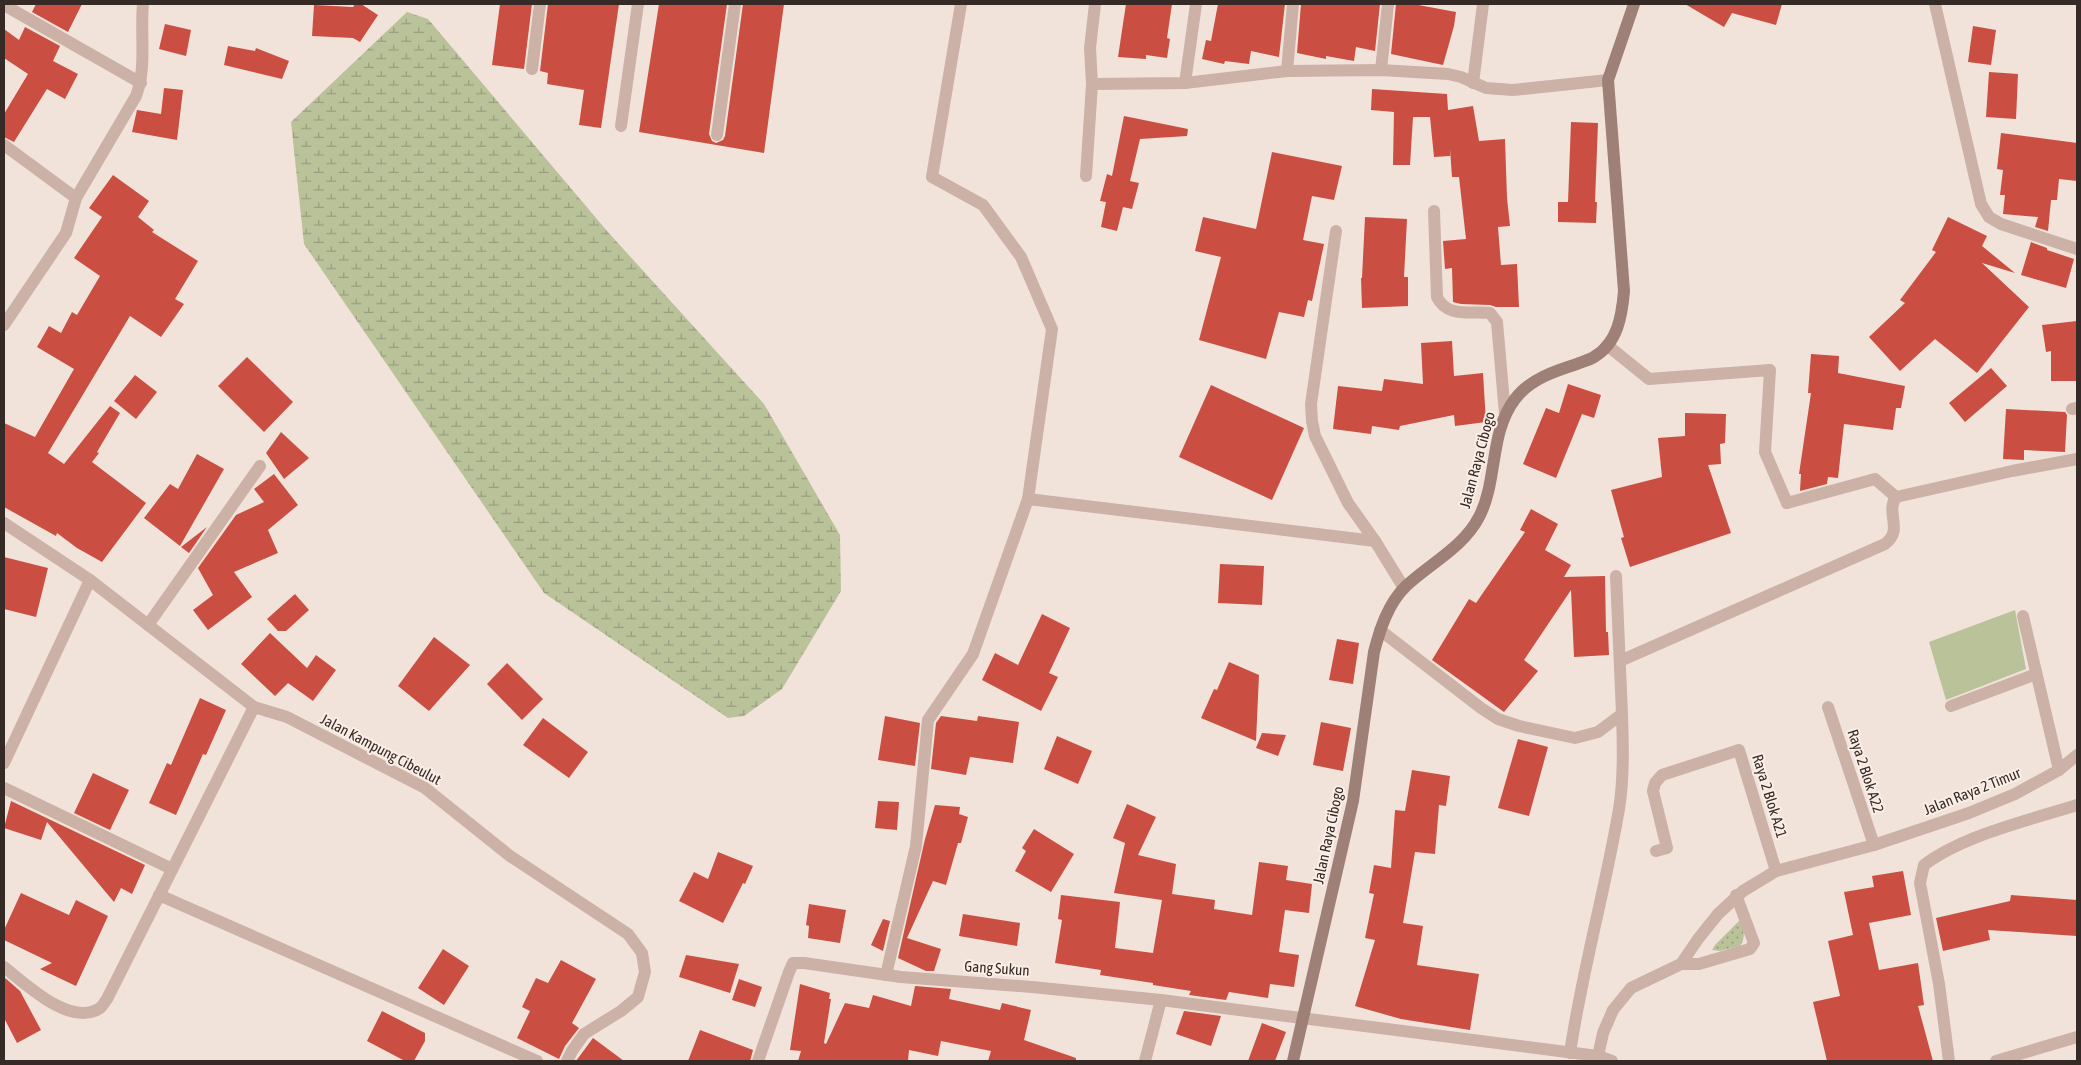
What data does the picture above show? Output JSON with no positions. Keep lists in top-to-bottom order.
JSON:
{
  "streets": {
    "street": [
      "Jalan Raya Cibogo",
      "Jalan Kampung Cibeulut",
      "Raya 2 Blok A22",
      "Jalan Raya 2 Timur",
      "Raya 2 Blok A21",
      "Gang Sukun"
    ]
  },
  "crossings": [
    ["Jalan Raya Cibogo", "Gang Sukun"],
    ["Raya 2 Blok A22", "Jalan Raya 2 Timur"],
    ["Jalan Raya 2 Timur", "Raya 2 Blok A21"]
  ]
}
